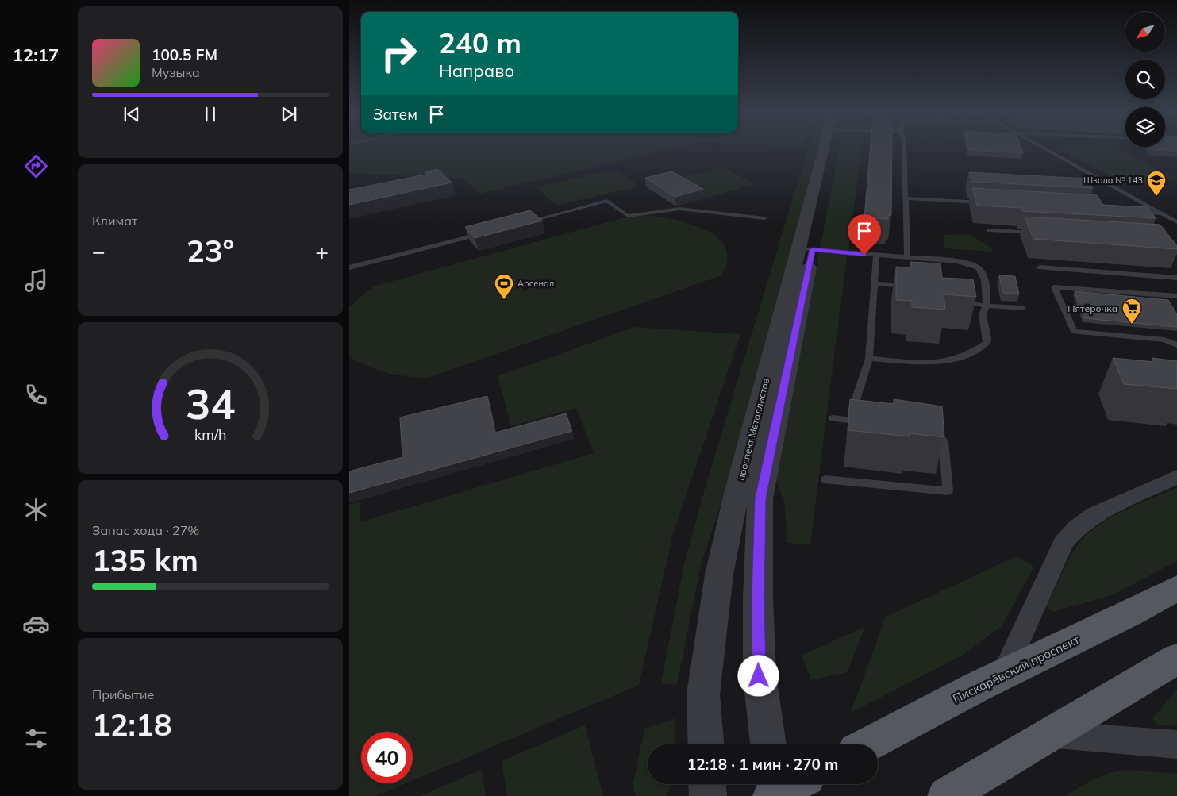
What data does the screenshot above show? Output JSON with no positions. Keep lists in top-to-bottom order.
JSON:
{
  "streets": {
    "main road": ["Пискарёвский проспект"],
    "street": ["проспект Металлистов"]
  },
  "places": {
    "school or university": ["Школа № 143"],
    "sports": ["Арсенал"],
    "supermarket": ["Пятёрочка"]
  },
  "north": "bottom left",
  "page": {
    "tabs": "12:17",
    "turn": ["240 m", "Направо"],
    "song": ["100.5 FM", "Музыка"],
    "then": "Затем",
    "tile": [
      "Климат",
      ["Запас хода · 27%", "135 km"],
      ["Прибытие", "12:18"]
    ],
    "heat": ["−", "23°", "+"],
    "limit": "40",
    "trip": "12:18 · 1 мин · 270 m",
    "gauge": ["34", "km/h"]
  }
}
